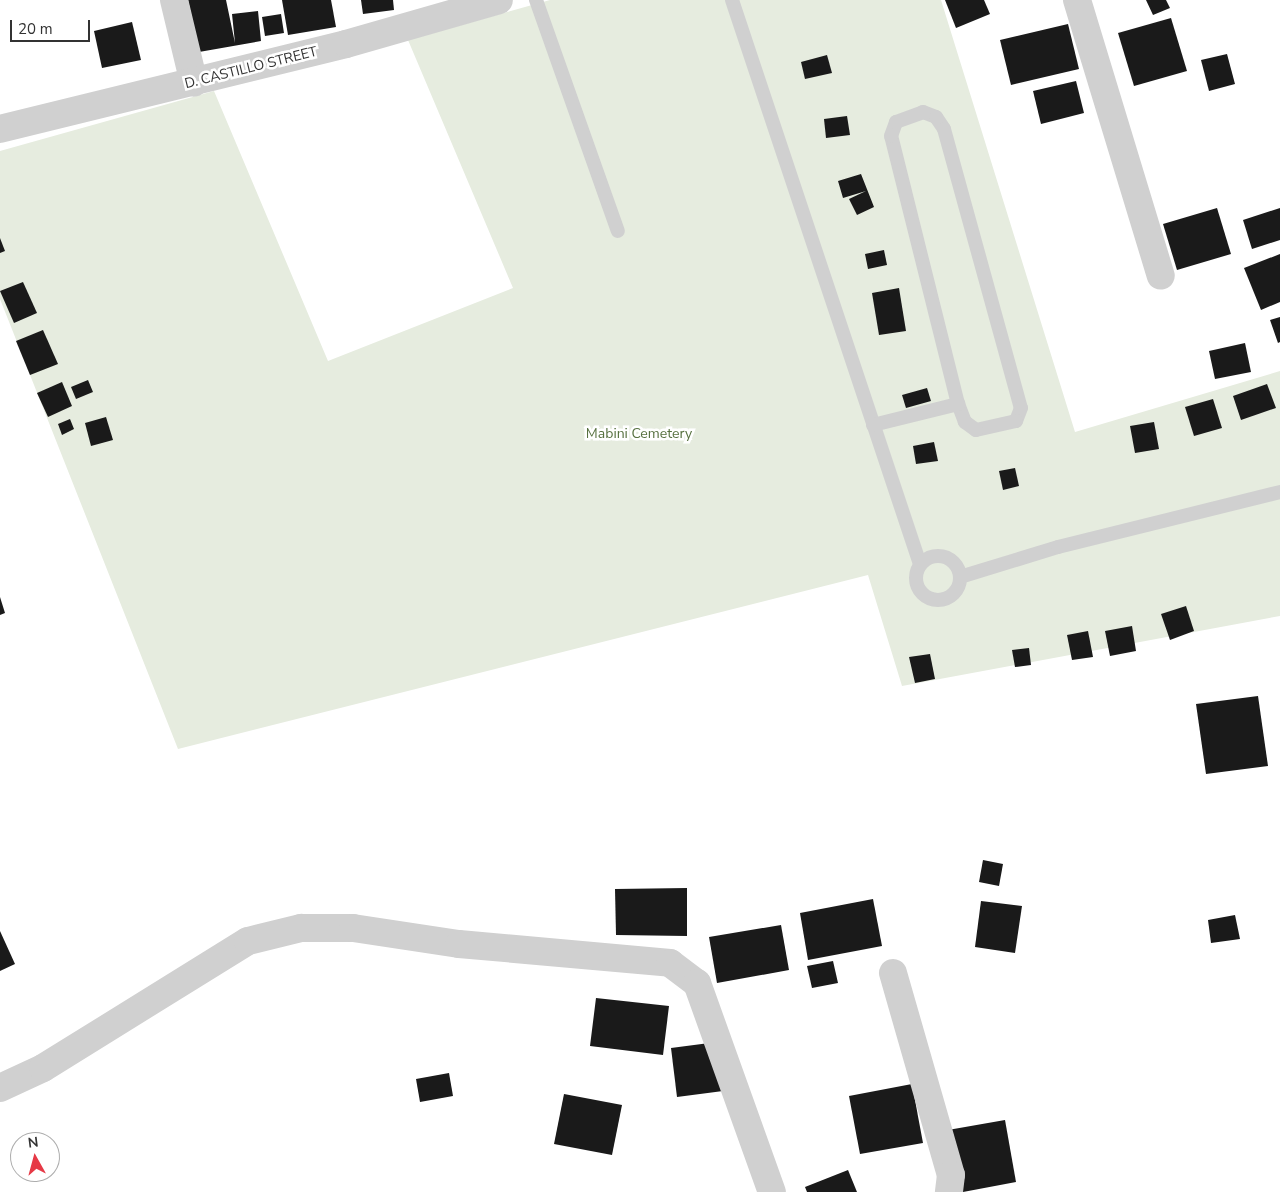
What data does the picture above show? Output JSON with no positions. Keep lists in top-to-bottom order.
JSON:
{
  "streets": {
    "street": ["D. CASTILLO STREET"]
  },
  "parks": ["Mabini Cemetery"],
  "scale_bar": "20 m",
  "north": "top"
}
